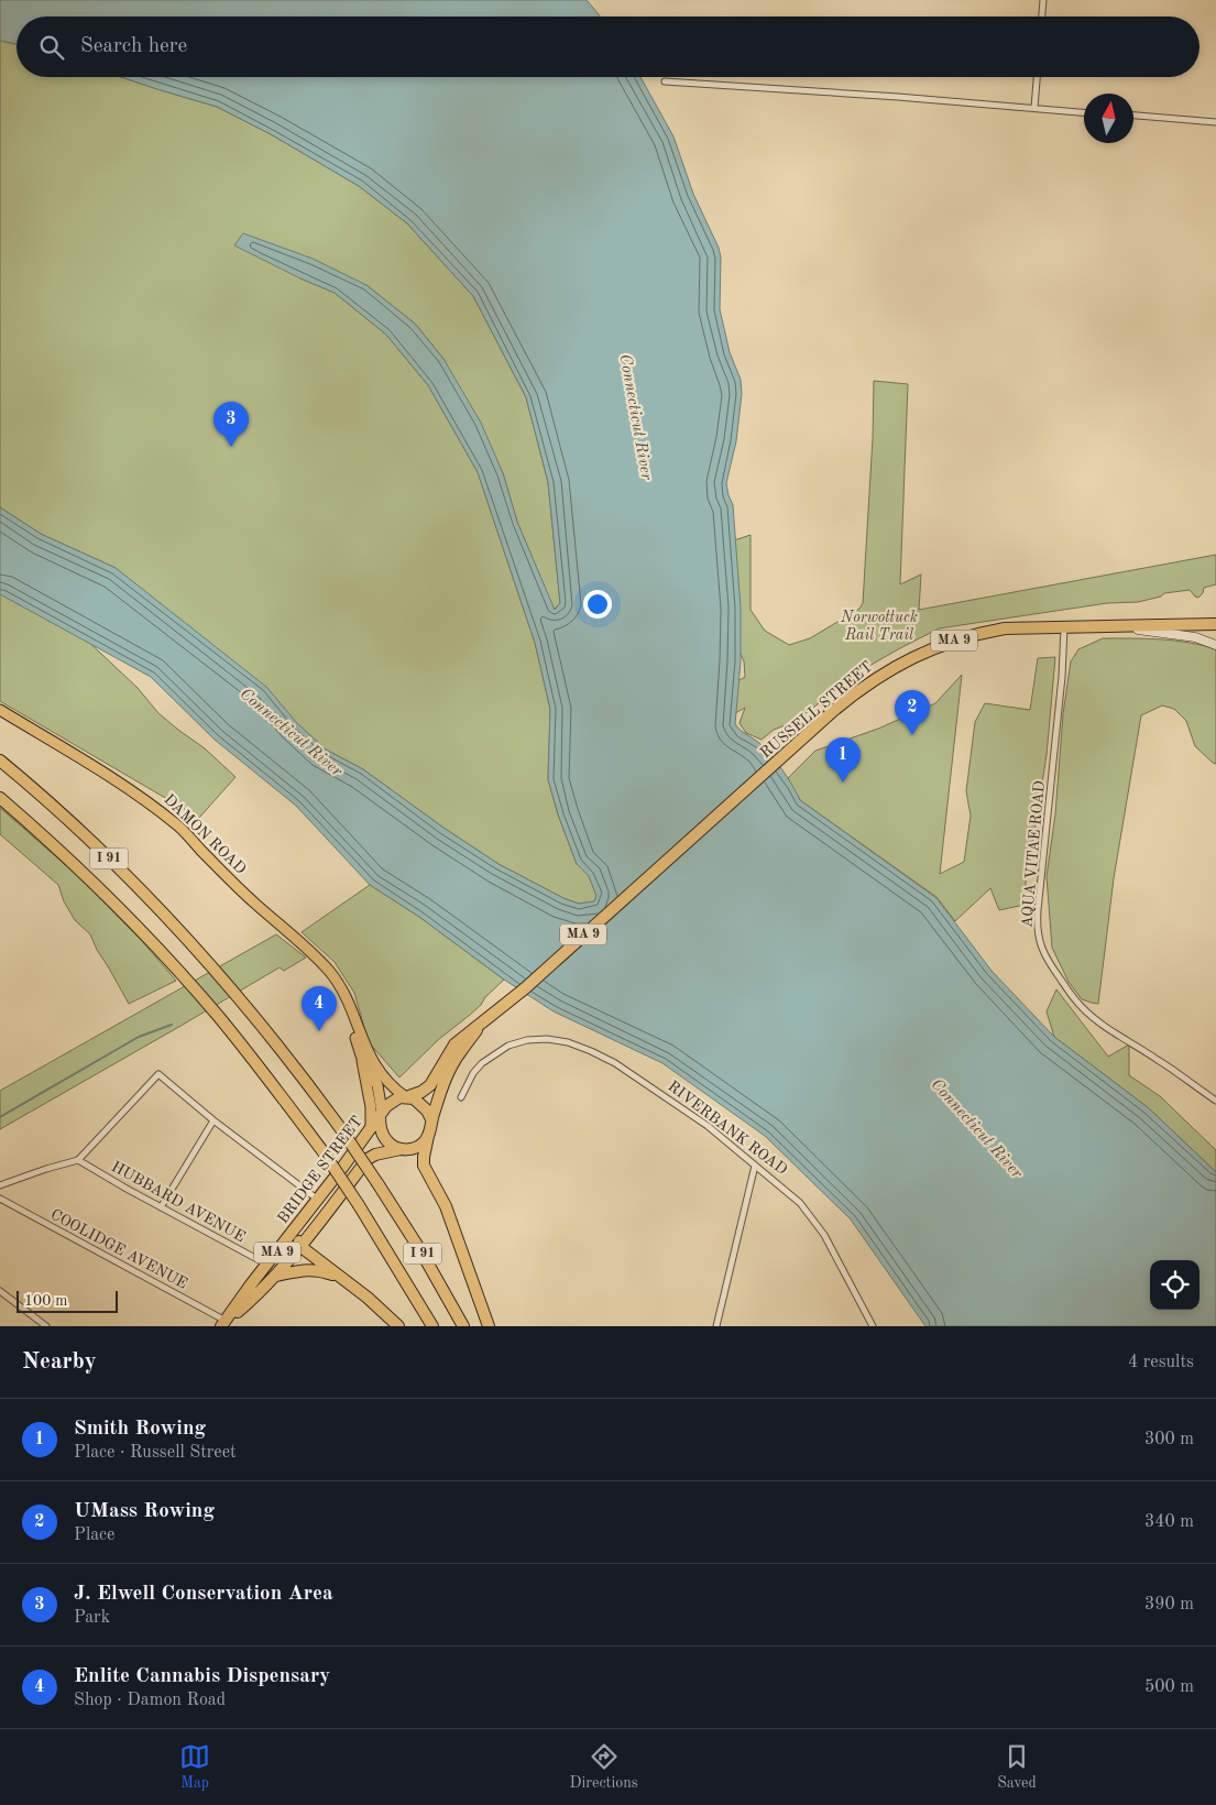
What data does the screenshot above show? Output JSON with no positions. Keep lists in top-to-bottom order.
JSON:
{
  "streets": {
    "highway": [
      "MA 9",
      "RUSSELL STREET",
      "I 91",
      "BRIDGE STREET"
    ],
    "main road": ["DAMON ROAD"],
    "street": [
      "AQUA VITAE ROAD",
      "RIVERBANK ROAD",
      "HUBBARD AVENUE",
      "COOLIDGE AVENUE"
    ]
  },
  "crossings": [
    ["MA 9", "RUSSELL STREET"],
    ["MA 9", "DAMON ROAD"],
    ["MA 9", "BRIDGE STREET"],
    ["RUSSELL STREET", "AQUA VITAE ROAD"],
    ["DAMON ROAD", "BRIDGE STREET"],
    ["BRIDGE STREET", "HUBBARD AVENUE"],
    ["BRIDGE STREET", "COOLIDGE AVENUE"]
  ],
  "water": ["Connecticut River"],
  "parks": ["Norwottuck Rail Trail"],
  "scale_bar": "100 m",
  "north": "top",
  "page": {
    "search": "Search here",
    "pins": [
      "3",
      "2",
      "1",
      "4"
    ],
    "scale": "100 m",
    "heading": ["Nearby", "4 results"],
    "list": [
      {
        "mark": "1",
        "name": "Smith Rowing",
        "note": "Place · Russell Street",
        "value": "300 m"
      },
      {
        "mark": "2",
        "name": "UMass Rowing",
        "note": "Place",
        "value": "340 m"
      },
      {
        "mark": "3",
        "name": "J. Elwell Conservation Area",
        "note": "Park",
        "value": "390 m"
      },
      {
        "mark": "4",
        "name": "Enlite Cannabis Dispensary",
        "note": "Shop · Damon Road",
        "value": "500 m"
      }
    ],
    "nav": ["Map", "Directions", "Saved"]
  }
}
